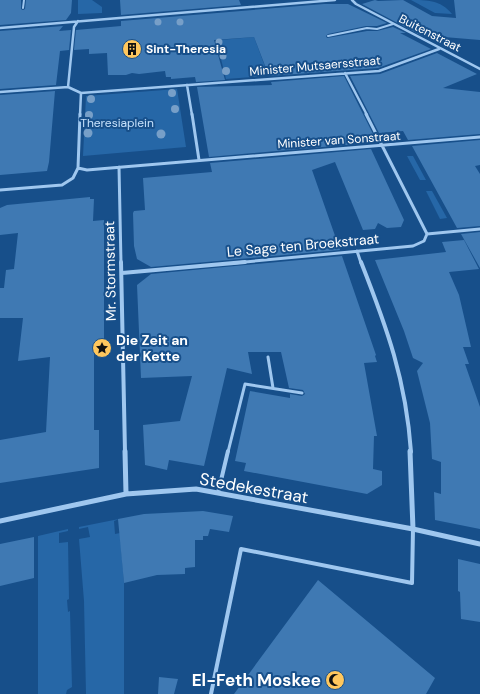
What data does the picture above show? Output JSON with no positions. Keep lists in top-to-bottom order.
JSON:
{
  "streets": {
    "street": [
      "Buitenstraat",
      "Minister Mutsaersstraat",
      "Minister van Sonstraat",
      "Le Sage ten Broekstraat",
      "Mr. Stormstraat",
      "Stedekestraat"
    ]
  },
  "crossings": [
    ["Buitenstraat", "Minister Mutsaersstraat"],
    ["Le Sage ten Broekstraat", "Mr. Stormstraat"],
    ["Mr. Stormstraat", "Stedekestraat"]
  ],
  "parks": ["Theresiaplein"],
  "places": {
    "building": ["Sint-Theresia"],
    "place": ["Die Zeit an der Kette"],
    "mosque": ["El-Feth Moskee"]
  }
}
